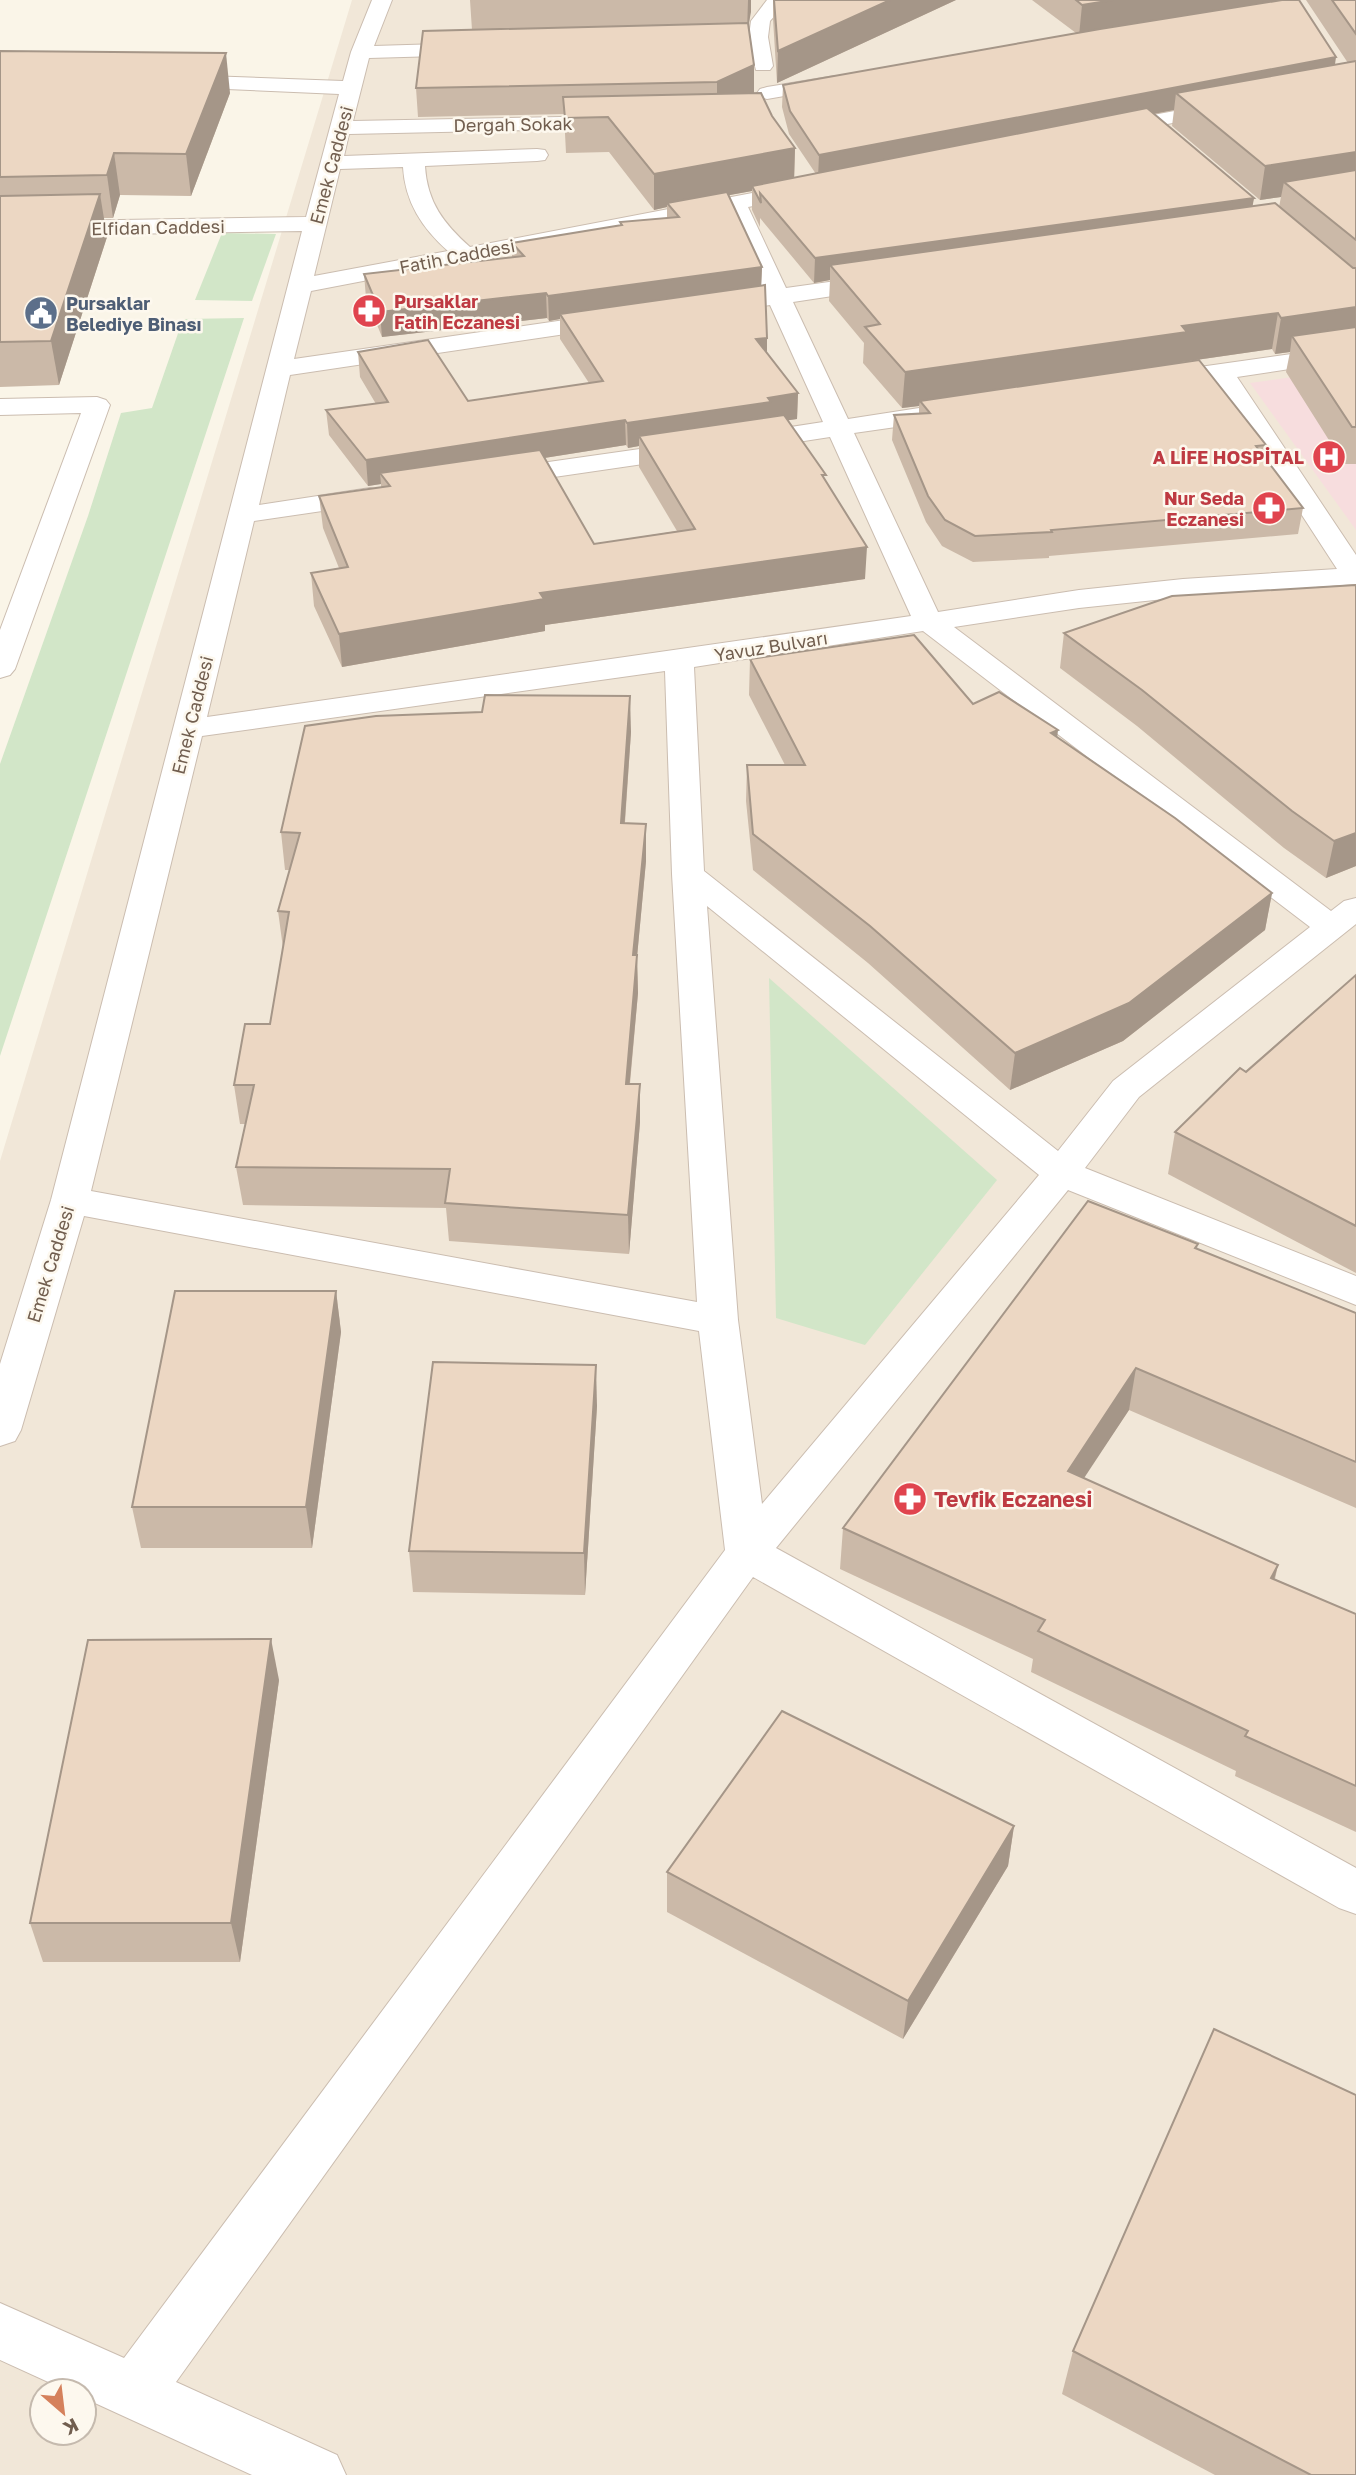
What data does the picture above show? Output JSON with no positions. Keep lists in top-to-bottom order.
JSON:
{
  "streets": {
    "street": [
      "Dergah Sokak",
      "Emek Caddesi",
      "Elfidan Caddesi",
      "Fatih Caddesi",
      "Yavuz Bulvarı"
    ]
  },
  "crossings": [
    ["Dergah Sokak", "Emek Caddesi"],
    ["Emek Caddesi", "Elfidan Caddesi"],
    ["Emek Caddesi", "Fatih Caddesi"],
    ["Emek Caddesi", "Yavuz Bulvarı"]
  ],
  "places": {
    "pharmacy": ["Pursaklar Fatih Eczanesi", "Nur Seda Eczanesi", "Tevfik Eczanesi"],
    "public building": ["Pursaklar Belediye Binası"],
    "hospital": ["A LİFE HOSPİTAL"]
  },
  "north": "bottom right"
}
